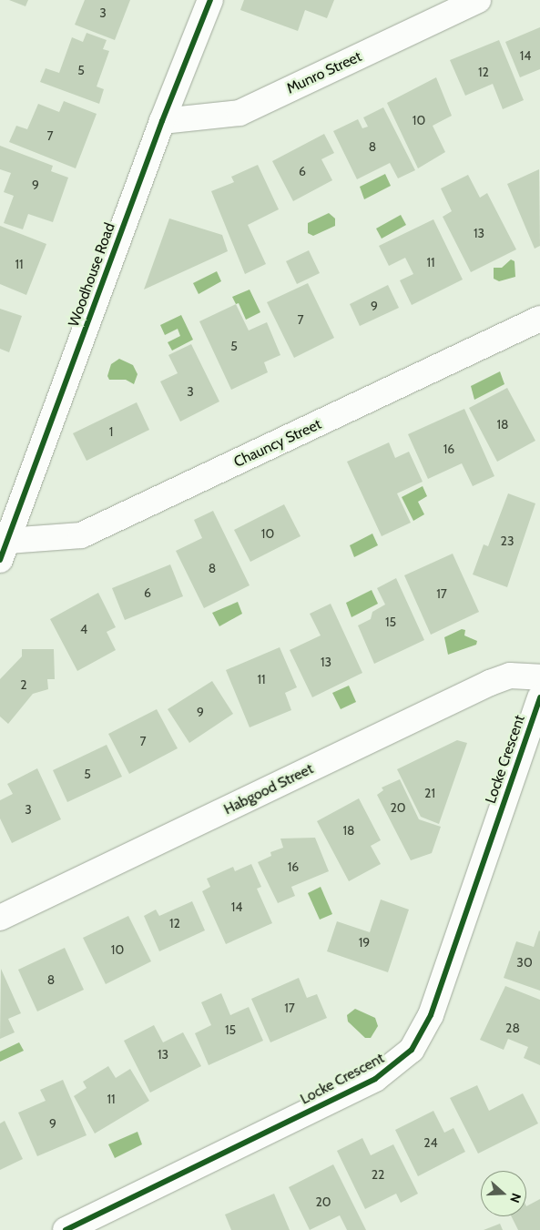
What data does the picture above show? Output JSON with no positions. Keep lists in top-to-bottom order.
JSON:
{
  "streets": {
    "street": [
      "Munro Street",
      "Woodhouse Road",
      "Chauncy Street",
      "Locke Crescent",
      "Habgood Street"
    ]
  },
  "crossings": [
    ["Munro Street", "Woodhouse Road"],
    ["Woodhouse Road", "Chauncy Street"]
  ],
  "house_numbers": [
    "3",
    "14",
    "5",
    "12",
    "10",
    "7",
    "8",
    "6",
    "9",
    "13",
    "11",
    "11",
    "9",
    "7",
    "5",
    "3",
    "18",
    "1",
    "16",
    "10",
    "23",
    "8",
    "6",
    "17",
    "15",
    "4",
    "13",
    "11",
    "2",
    "9",
    "7",
    "5",
    "21",
    "20",
    "3",
    "18",
    "16",
    "14",
    "12",
    "19",
    "10",
    "30",
    "8",
    "17",
    "28",
    "15",
    "13",
    "11",
    "9",
    "24",
    "22",
    "20"
  ],
  "north": "right"
}
